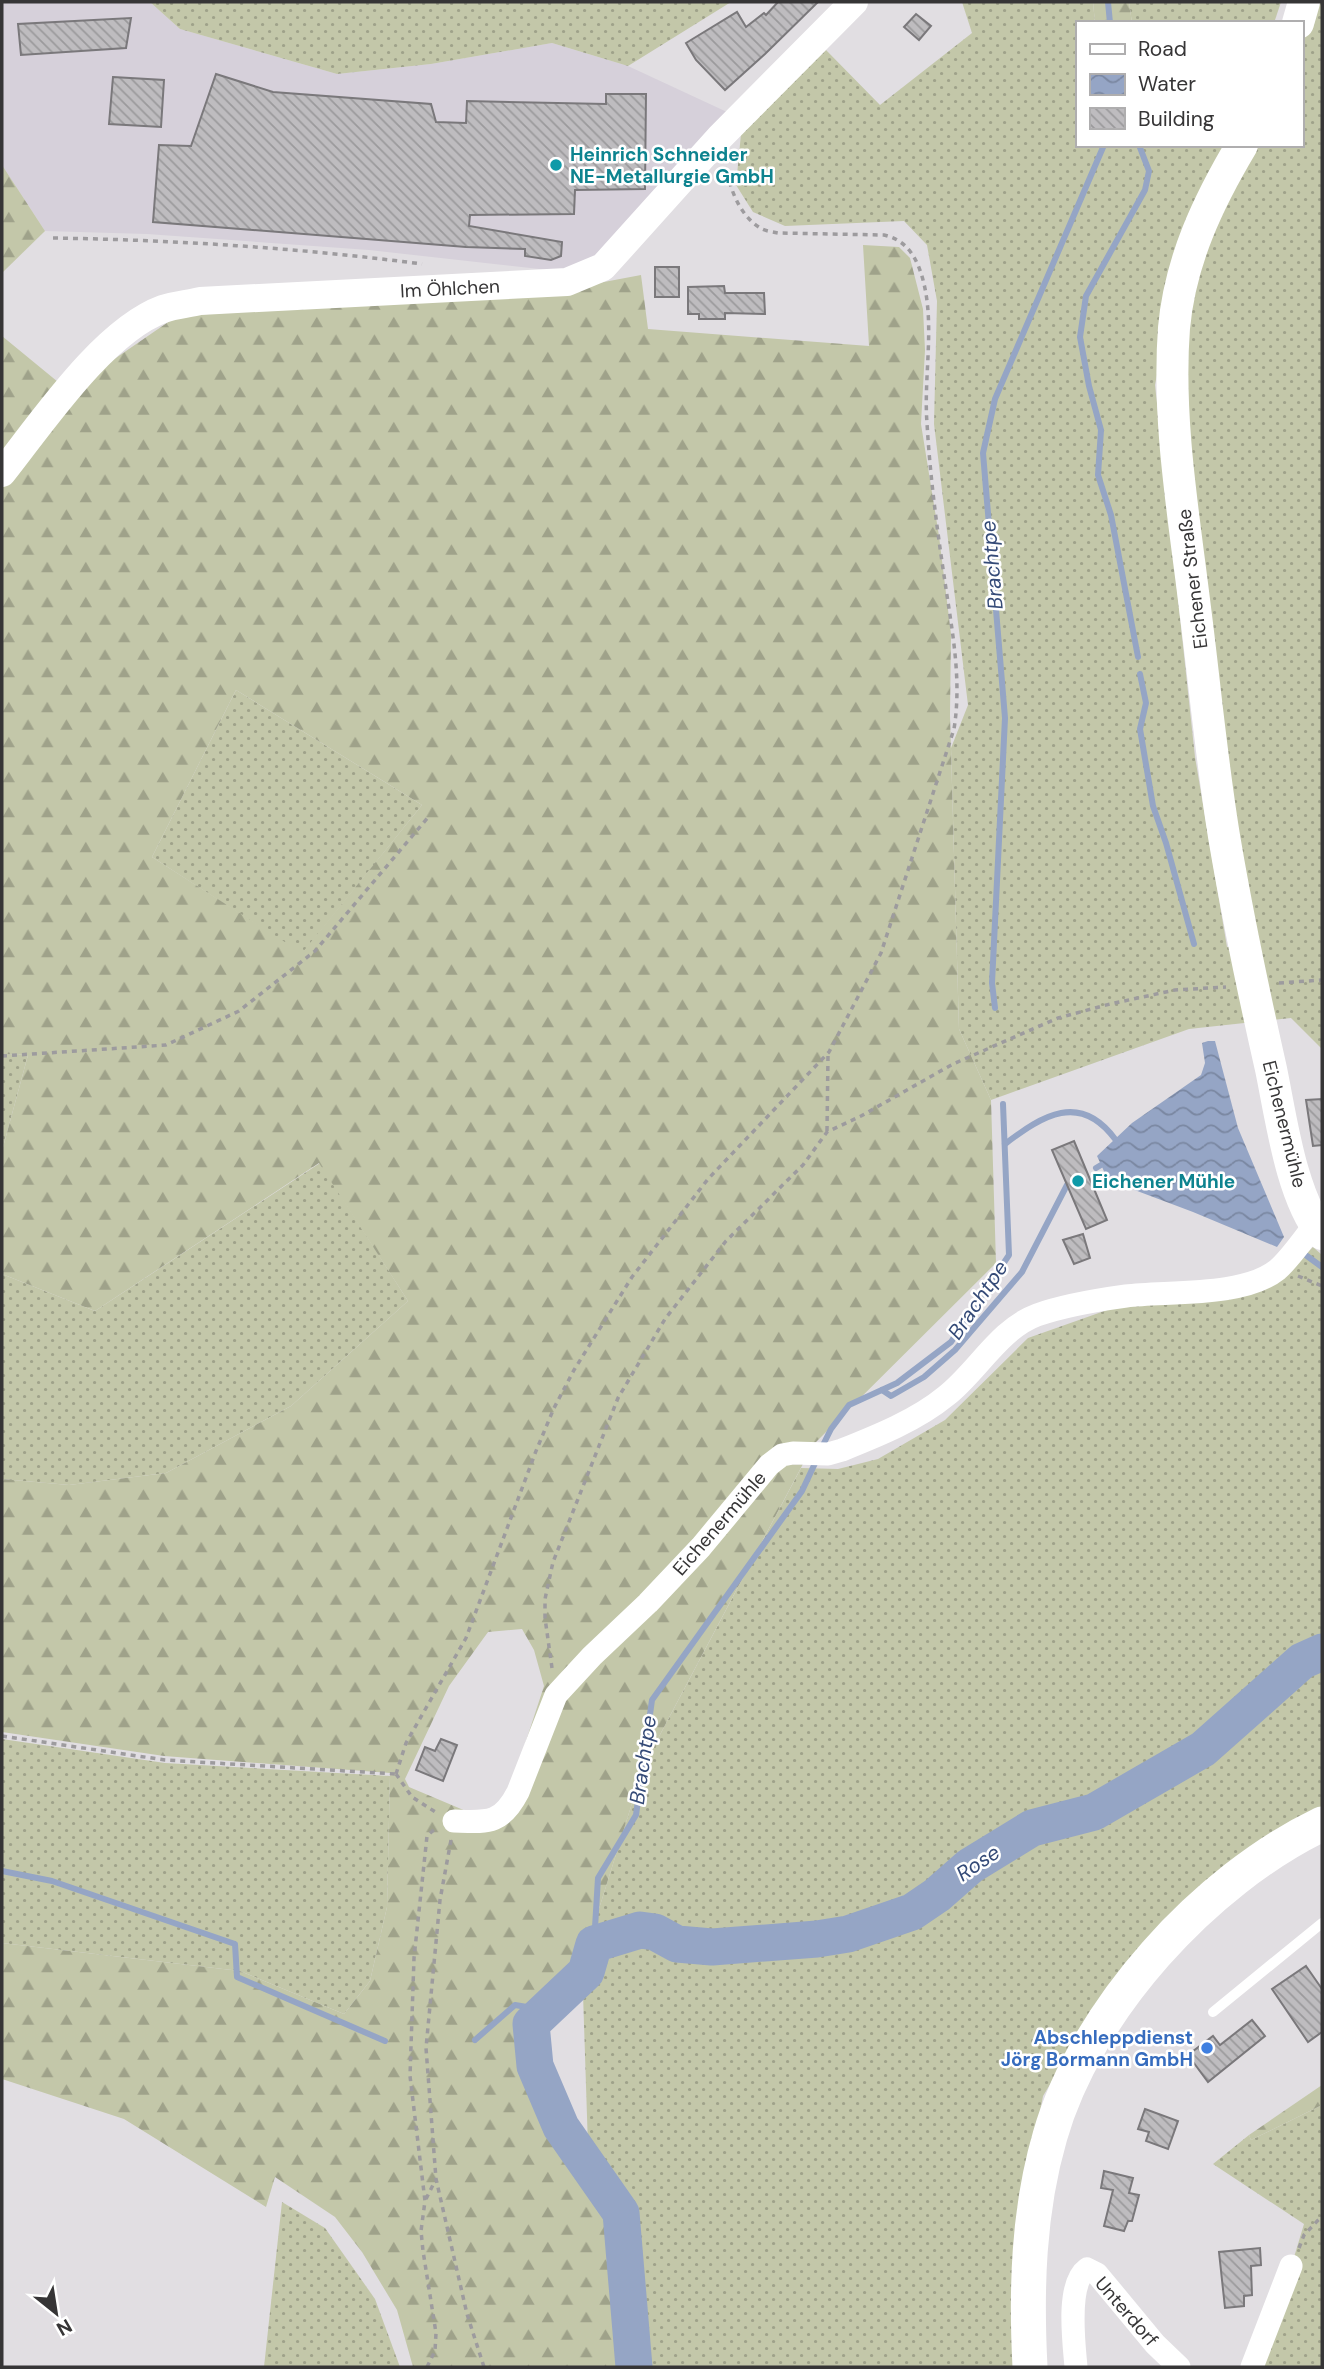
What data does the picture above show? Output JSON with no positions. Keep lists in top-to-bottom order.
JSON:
{
  "streets": {
    "main road": ["Eichener Straße", "Eichenermühle"],
    "street": ["Im Öhlchen", "Unterdorf"]
  },
  "crossings": [
    ["Eichener Straße", "Eichenermühle"]
  ],
  "water": ["Brachtpe", "Rose"],
  "places": ["Heinrich Schneider NE-Metallurgie GmbH", "Eichener Mühle", "Abschleppdienst Jörg Bormann GmbH"],
  "legend": ["Road", "Water", "Building"],
  "north": "bottom right"
}
